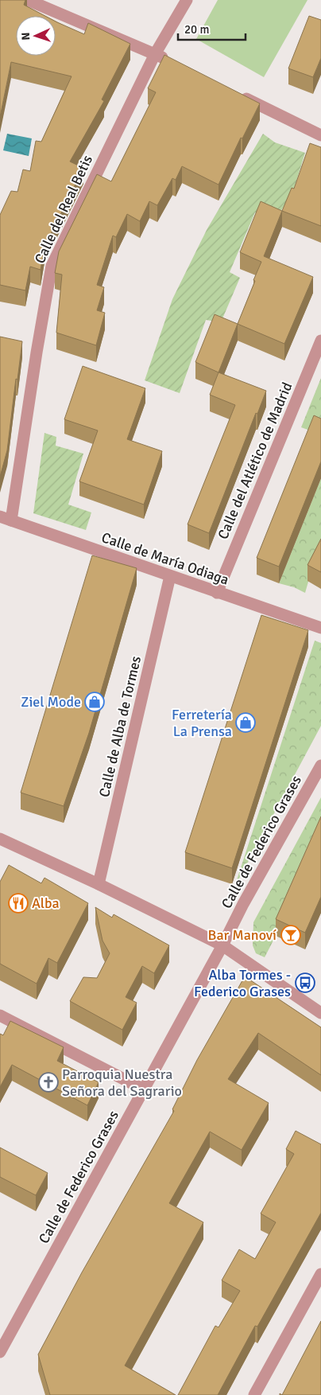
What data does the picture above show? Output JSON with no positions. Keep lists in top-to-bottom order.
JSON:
{
  "streets": {
    "street": [
      "Calle del Real Betis",
      "Calle del Atlético de Madrid",
      "Calle de María Odiaga",
      "Calle de Alba de Tormes",
      "Calle de Federico Grases"
    ]
  },
  "crossings": [
    ["Calle del Real Betis", "Calle de María Odiaga"],
    ["Calle del Atlético de Madrid", "Calle de María Odiaga"],
    ["Calle de María Odiaga", "Calle de Alba de Tormes"]
  ],
  "places": {
    "shop": ["Ziel Mode", "Ferretería La Prensa"],
    "restaurant": ["Alba"],
    "bar": ["Bar Manoví"],
    "bus stop": ["Alba Tormes - Federico Grases"],
    "church": ["Parroquia Nuestra Señora del Sagrario"]
  },
  "scale_bar": "20 m",
  "north": "left"
}
